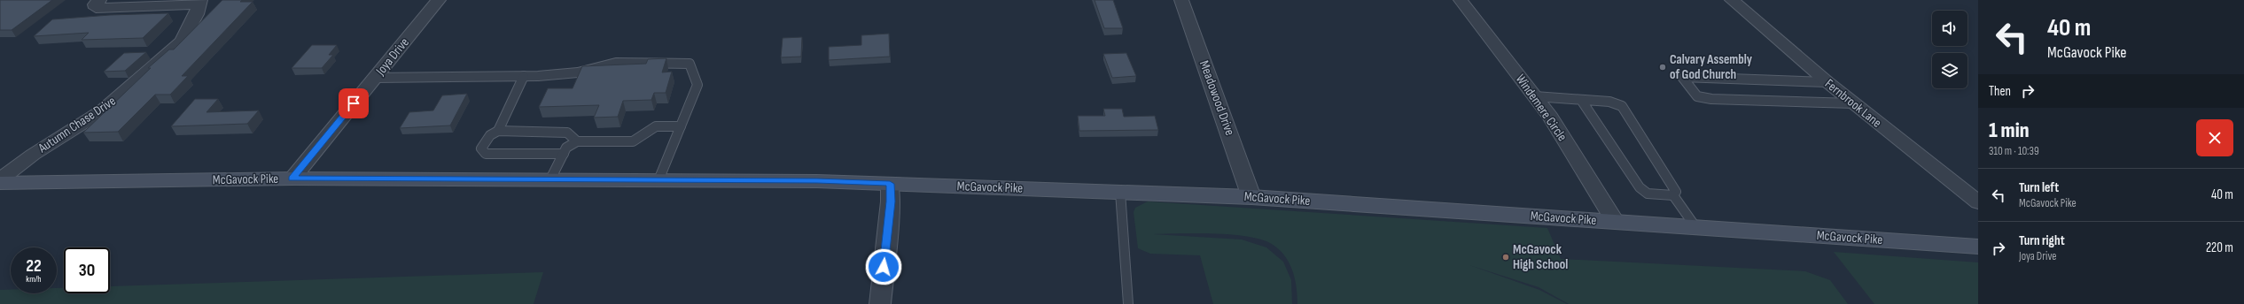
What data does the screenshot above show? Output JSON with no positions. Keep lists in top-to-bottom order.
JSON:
{
  "streets": {
    "main road": ["McGavock Pike"],
    "street": [
      "Joya Drive",
      "Meadowood Drive",
      "Fernbrook Lane",
      "Windemere Circle",
      "Autumn Chase Drive"
    ]
  },
  "crossings": [
    ["Joya Drive", "McGavock Pike"],
    ["Meadowood Drive", "McGavock Pike"],
    ["Windemere Circle", "McGavock Pike"]
  ],
  "places": ["Calvary Assembly of God Church", "McGavock High School"],
  "page": {
    "turn": ["40 m", "McGavock Pike"],
    "then": "Then",
    "heading": ["1 min", "310 m · 10:39"],
    "list": [
      {
        "name": "Turn left",
        "note": "McGavock Pike",
        "value": "40 m"
      },
      {
        "name": "Turn right",
        "note": "Joya Drive",
        "value": "220 m"
      }
    ],
    "speed": "22 km/h",
    "limit": "30"
  }
}
